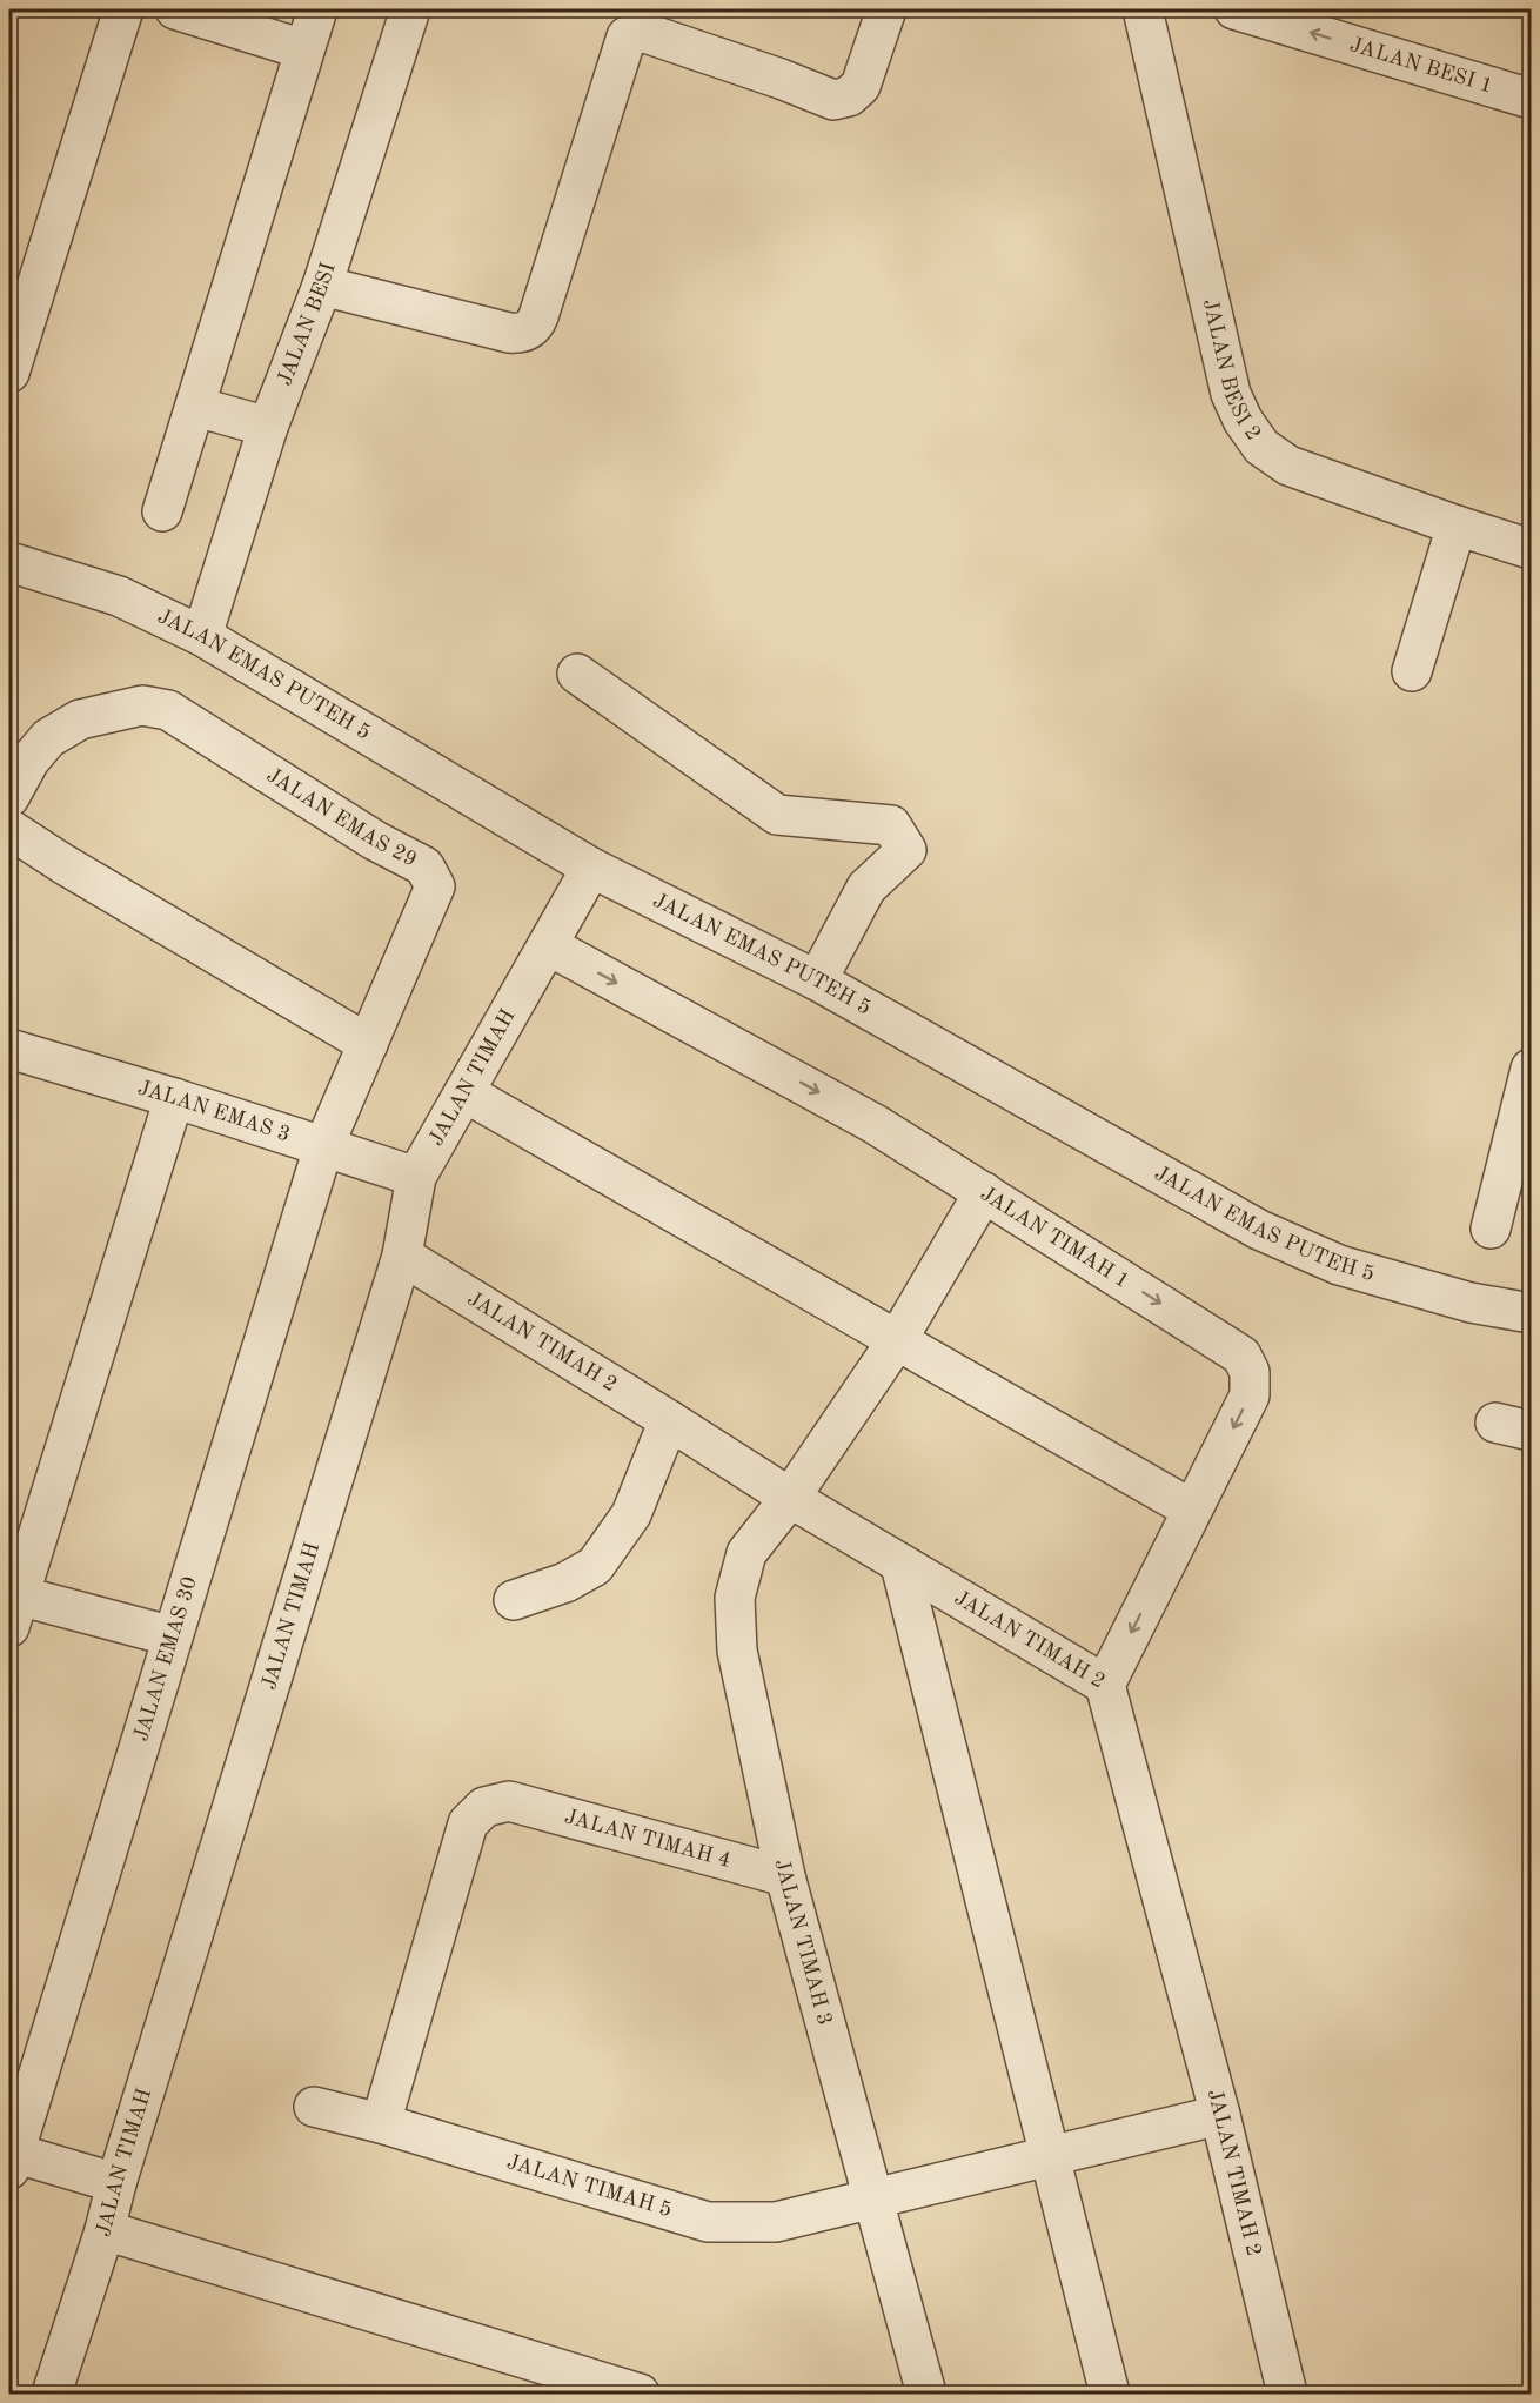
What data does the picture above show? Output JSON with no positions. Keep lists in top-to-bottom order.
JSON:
{
  "streets": {
    "street": [
      "JALAN BESI 1",
      "JALAN BESI",
      "JALAN BESI 2",
      "JALAN EMAS PUTEH 5",
      "JALAN EMAS 29",
      "JALAN TIMAH",
      "JALAN EMAS 3",
      "JALAN TIMAH 1",
      "JALAN TIMAH 2",
      "JALAN EMAS 30",
      "JALAN TIMAH 4",
      "JALAN TIMAH 3",
      "JALAN TIMAH 5"
    ]
  },
  "crossings": [
    ["JALAN BESI", "JALAN EMAS PUTEH 5"],
    ["JALAN EMAS PUTEH 5", "JALAN TIMAH"],
    ["JALAN EMAS 29", "JALAN EMAS 3"],
    ["JALAN EMAS 29", "JALAN EMAS 30"],
    ["JALAN TIMAH", "JALAN EMAS 3"],
    ["JALAN TIMAH", "JALAN TIMAH 1"],
    ["JALAN TIMAH", "JALAN TIMAH 2"],
    ["JALAN EMAS 3", "JALAN EMAS 30"],
    ["JALAN TIMAH 1", "JALAN TIMAH 2"],
    ["JALAN TIMAH 1", "JALAN TIMAH 3"],
    ["JALAN TIMAH 2", "JALAN TIMAH 3"],
    ["JALAN TIMAH 2", "JALAN TIMAH 5"],
    ["JALAN TIMAH 4", "JALAN TIMAH 3"],
    ["JALAN TIMAH 4", "JALAN TIMAH 5"],
    ["JALAN TIMAH 3", "JALAN TIMAH 5"]
  ],
  "one_way": ["JALAN BESI 1"]
}
